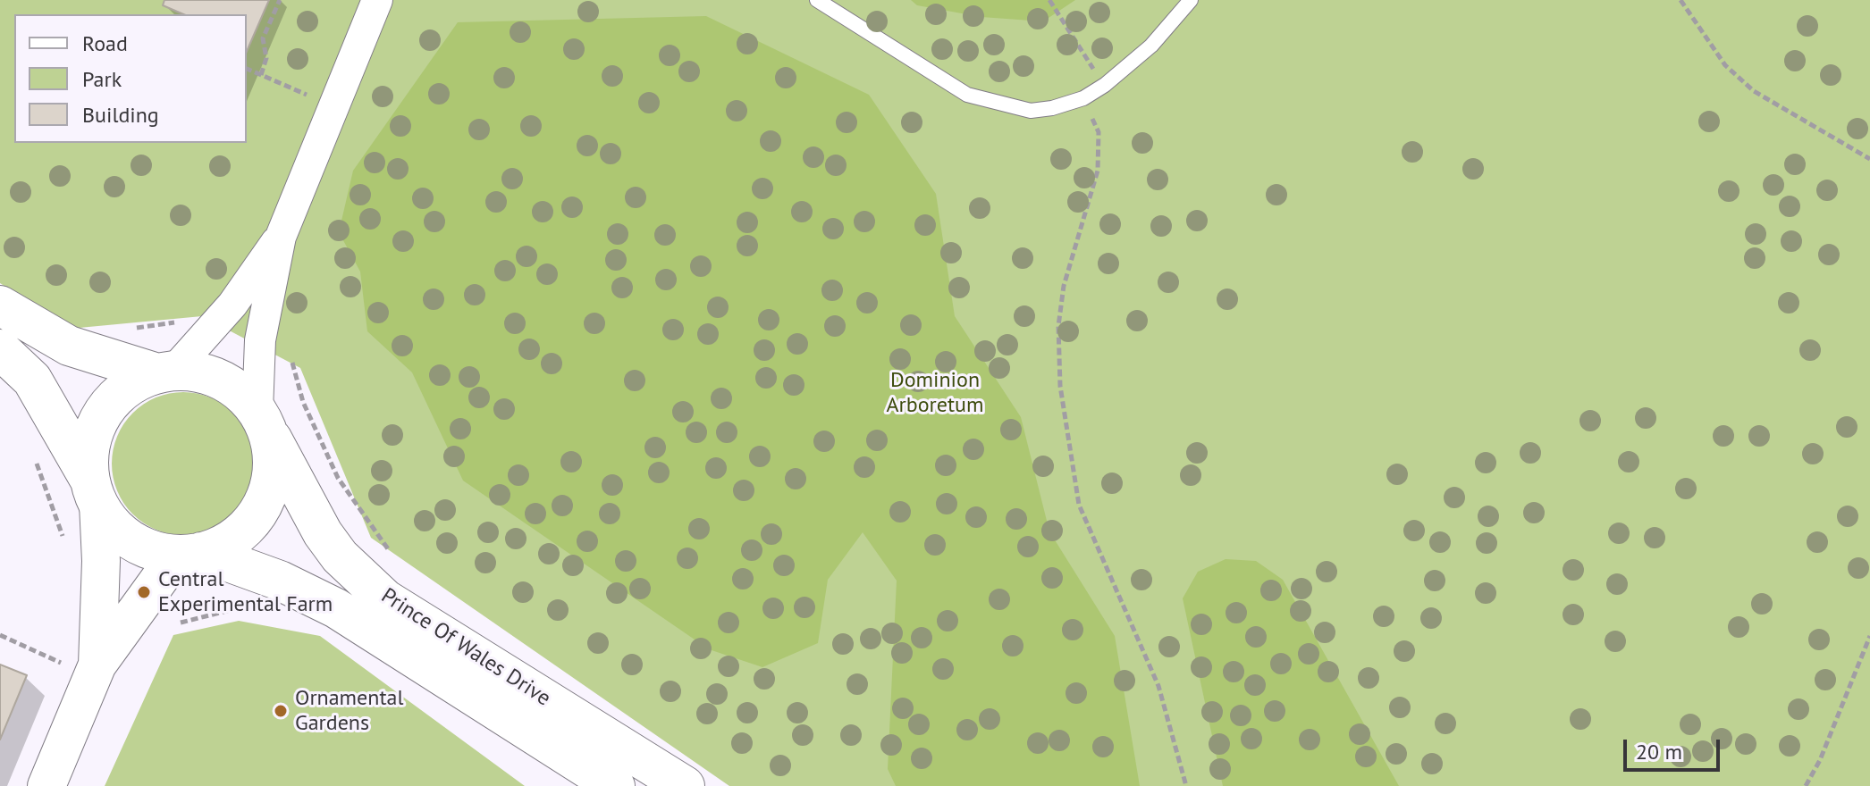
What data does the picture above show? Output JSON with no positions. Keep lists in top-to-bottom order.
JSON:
{
  "streets": {
    "main road": ["Prince Of Wales Drive"]
  },
  "parks": ["Dominion Arboretum"],
  "places": ["Central Experimental Farm", "Ornamental Gardens"],
  "legend": ["Road", "Park", "Building"],
  "scale_bar": "20 m"
}
